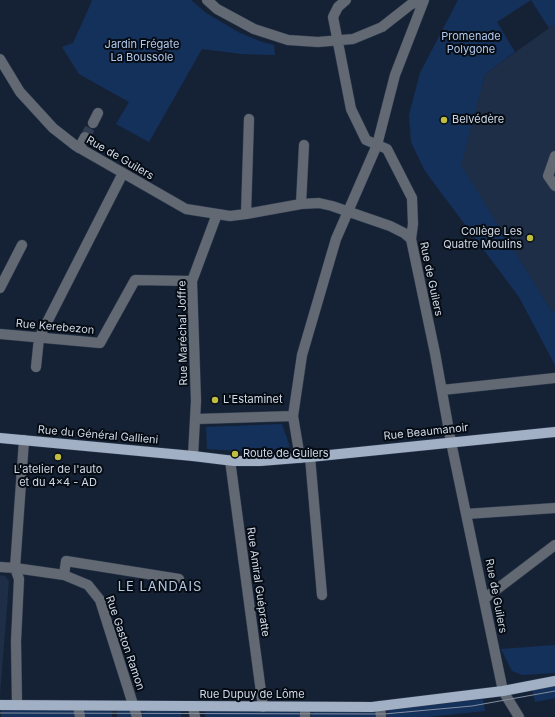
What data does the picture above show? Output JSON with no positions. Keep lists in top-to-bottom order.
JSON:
{
  "streets": {
    "main road": ["Rue Beaumanoir", "Rue du Général Gallieni", "Rue Dupuy de Lôme"],
    "street": [
      "Rue de Guilers",
      "Rue Kerebezon",
      "Rue Maréchal Joffre",
      "Rue Amiral Guépratte",
      "Rue Gaston Ramon"
    ]
  },
  "crossings": [
    ["Rue de Guilers", "Rue Maréchal Joffre"],
    ["Rue de Guilers", "Rue Beaumanoir"],
    ["Rue de Guilers", "Rue Dupuy de Lôme"],
    ["Rue Kerebezon", "Rue Maréchal Joffre"],
    ["Rue Maréchal Joffre", "Rue du Général Gallieni"],
    ["Rue Beaumanoir", "Rue du Général Gallieni"],
    ["Rue Beaumanoir", "Rue Amiral Guépratte"],
    ["Rue du Général Gallieni", "Rue Amiral Guépratte"],
    ["Rue Amiral Guépratte", "Rue Dupuy de Lôme"],
    ["Rue Gaston Ramon", "Rue Dupuy de Lôme"]
  ],
  "districts": ["LE LANDAIS"],
  "parks": ["Promenade Polygone", "Jardin Frégate La Boussole"],
  "places": [
    "Belvédère",
    "Collège Les Quatre Moulins",
    "L'Estaminet",
    "Route de Guilers",
    "L'atelier de l'auto et du 4x4 - AD"
  ]
}
